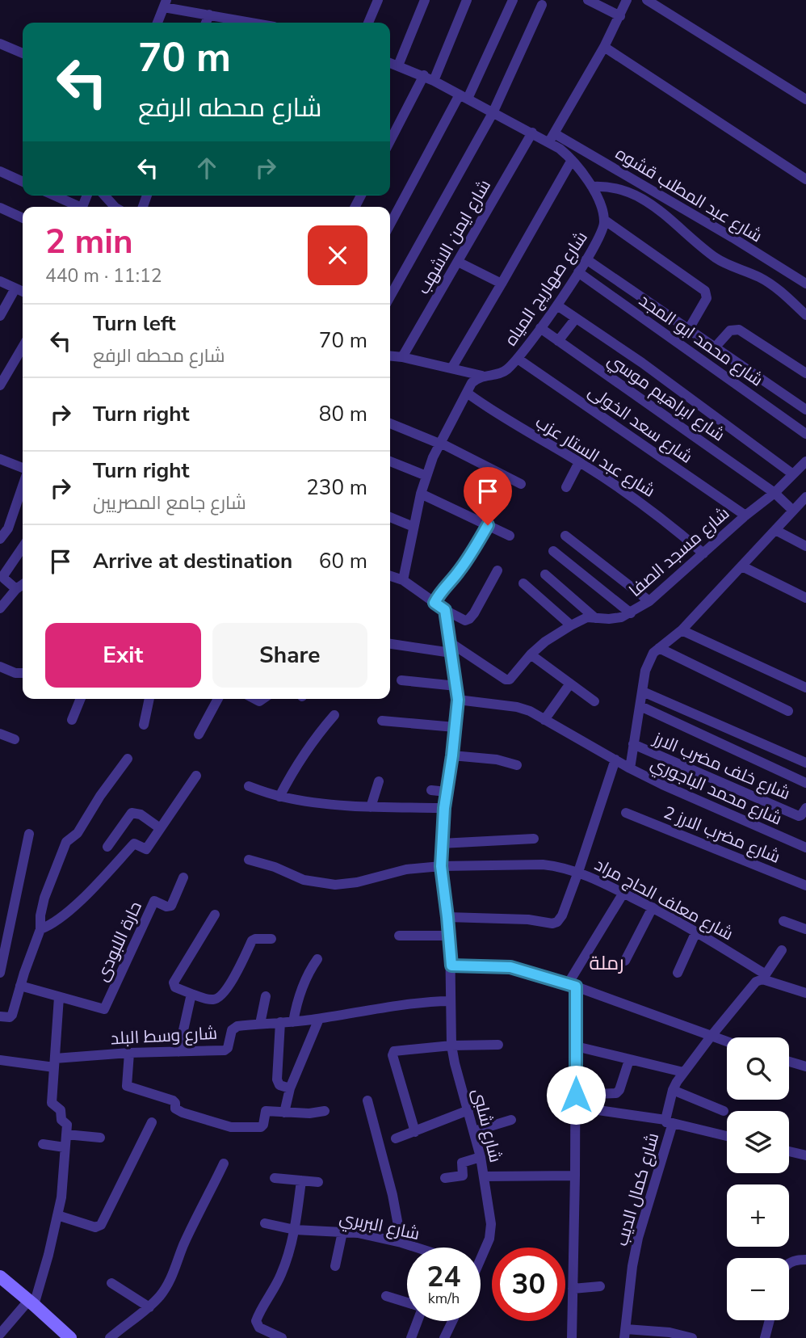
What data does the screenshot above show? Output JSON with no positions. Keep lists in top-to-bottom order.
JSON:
{
  "streets": {
    "street": [
      "شارع عبد المطلب قشوه",
      "شارع ايمن الاشهب",
      "شارع صهاريج المياه",
      "شارع محمد ابو المجد",
      "شارع ابراهيم موسي",
      "شارع سعد الخولى",
      "شارع عبد الستار عزب",
      "شارع مسجد الصفا",
      "شارع خلف مضرب الارز",
      "شارع محمد الباجوري",
      "شارع مضرب الارز 2",
      "شارع معلف الحاج مراد",
      "حارة اللبودى",
      "شارع وسط البلد",
      "شارع شلبى",
      "شارع كمال الديب",
      "شارع البربري"
    ]
  },
  "crossings": [
    ["شارع عبد المطلب قشوه", "شارع صهاريج المياه"],
    ["شارع ايمن الاشهب", "شارع صهاريج المياه"],
    ["شارع صهاريج المياه", "شارع محمد ابو المجد"],
    ["شارع صهاريج المياه", "شارع ابراهيم موسي"],
    ["شارع صهاريج المياه", "شارع سعد الخولى"],
    ["شارع ابراهيم موسي", "شارع مسجد الصفا"],
    ["شارع سعد الخولى", "شارع مسجد الصفا"],
    ["شارع عبد الستار عزب", "شارع مسجد الصفا"],
    ["شارع مسجد الصفا", "شارع شلبى"],
    ["شارع محمد الباجوري", "شارع شلبى"],
    ["شارع معلف الحاج مراد", "شارع شلبى"],
    ["شارع معلف الحاج مراد", "شارع كمال الديب"],
    ["شارع وسط البلد", "شارع شلبى"]
  ],
  "districts": ["رملة"],
  "page": {
    "turn": ["70 m", "شارع محطه الرفع"],
    "heading": ["2 min", "440 m · 11:12"],
    "list": [
      {
        "name": "Turn left",
        "note": "شارع محطه الرفع",
        "value": "70 m"
      },
      {
        "name": "Turn right",
        "value": "80 m"
      },
      {
        "name": "Turn right",
        "note": "شارع جامع المصريين",
        "value": "230 m"
      },
      {
        "name": "Arrive at destination",
        "value": "60 m"
      }
    ],
    "buttons": ["Exit", "Share"],
    "map_buttons": ["+", "−"],
    "speed": "24 km/h",
    "limit": "30"
  }
}
